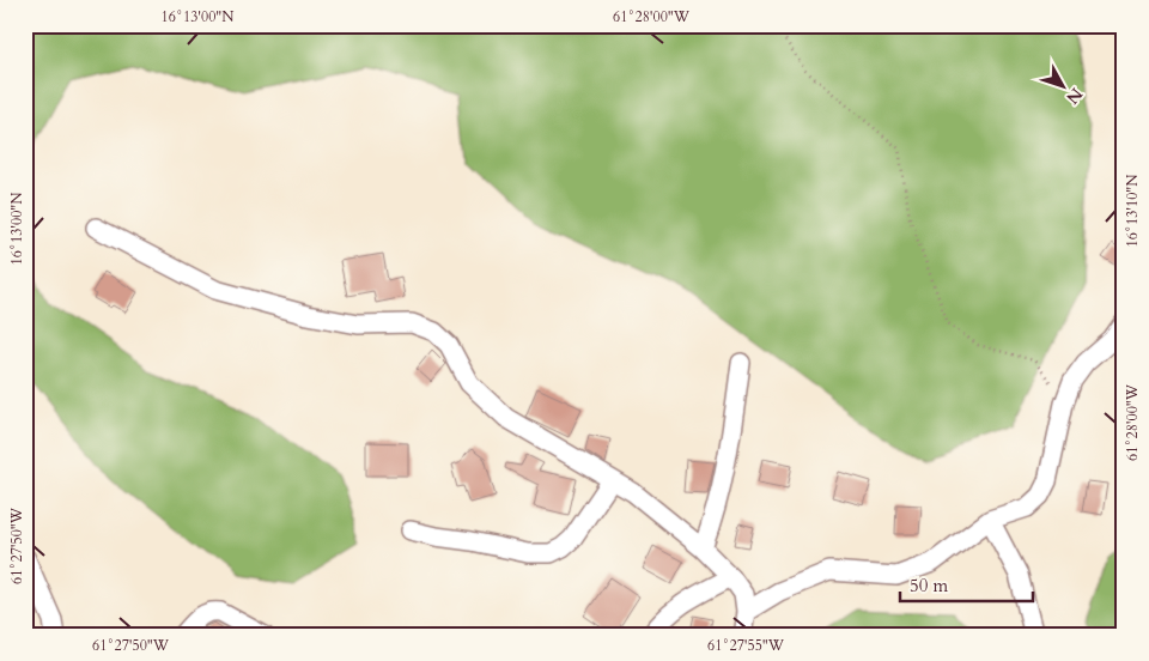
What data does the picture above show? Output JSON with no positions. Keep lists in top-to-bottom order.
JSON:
{
  "scale_bar": "50 m",
  "north": "bottom right",
  "coordinates": [
    "16°13'00\"N",
    "61°28'00\"W",
    "16°13'10\"N",
    "61°27'50\"W",
    "61°27'55\"W"
  ]
}
